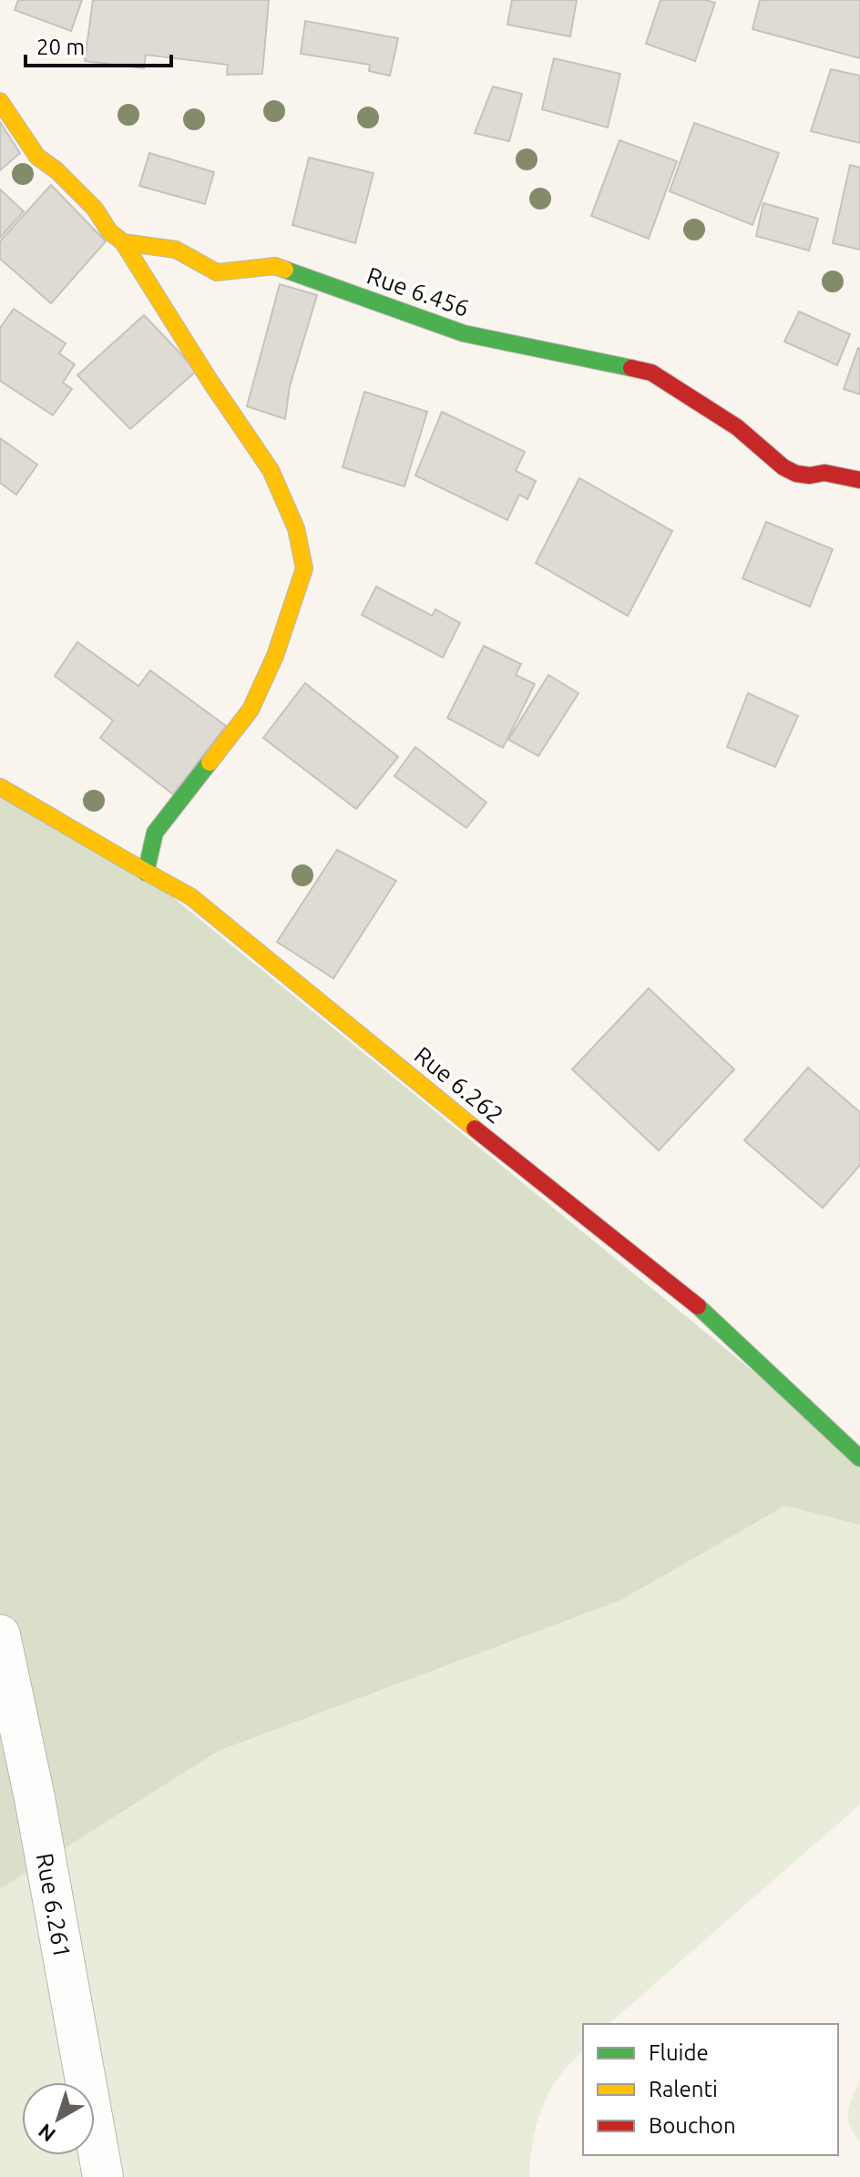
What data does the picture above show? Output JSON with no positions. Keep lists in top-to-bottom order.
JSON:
{
  "streets": {
    "street": ["Rue 6.456", "Rue 6.262", "Rue 6.261"]
  },
  "legend": ["Fluide", "Ralenti", "Bouchon"],
  "scale_bar": "20 m",
  "north": "bottom left"
}
